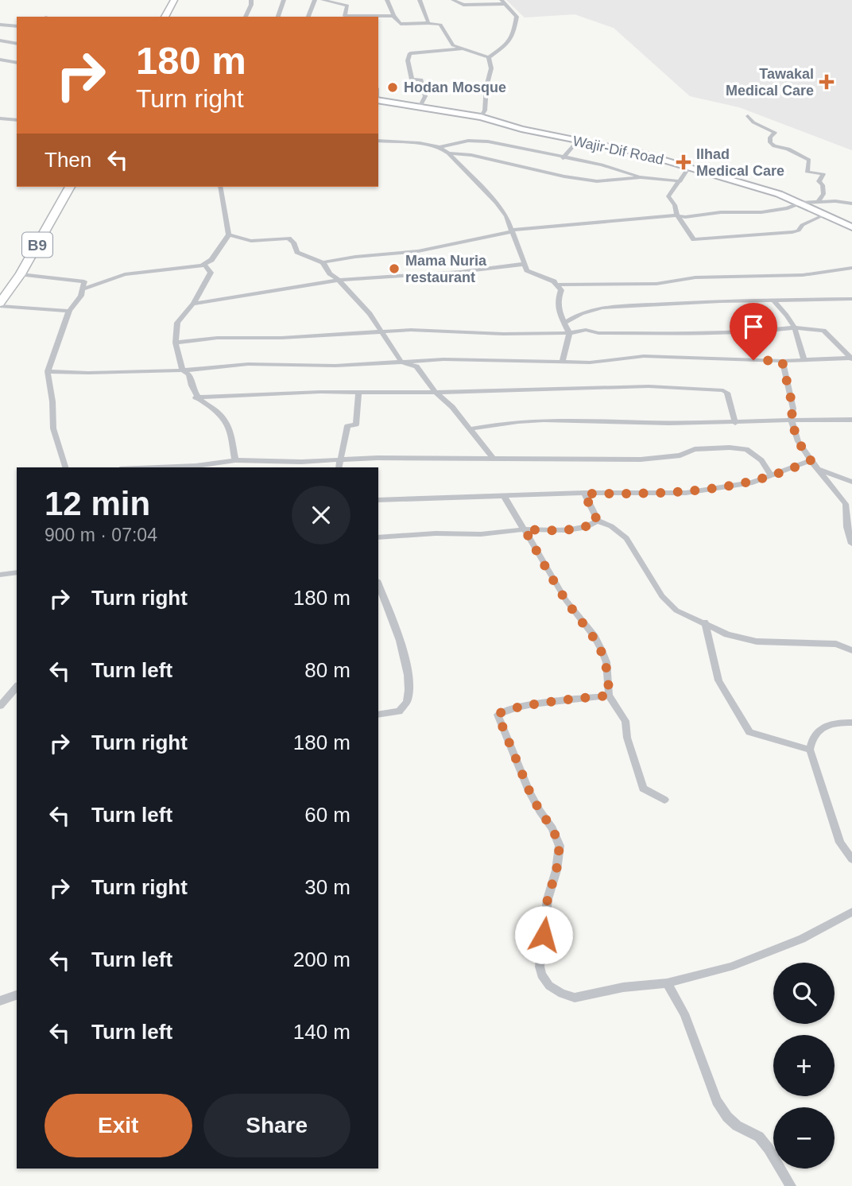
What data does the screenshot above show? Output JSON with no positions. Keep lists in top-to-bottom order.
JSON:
{
  "streets": {
    "highway": ["B9"],
    "main road": ["Wajir-Dif Road"]
  },
  "places": {
    "health": ["Tawakal Medical Care", "Ilhad Medical Care"],
    "other": ["Hodan Mosque", "Mama Nuria restaurant"]
  },
  "page": {
    "turn": ["180 m", "Turn right"],
    "then": "Then",
    "heading": ["12 min", "900 m · 07:04"],
    "list": [
      {
        "name": "Turn right",
        "value": "180 m"
      },
      {
        "name": "Turn left",
        "value": "80 m"
      },
      {
        "name": "Turn right",
        "value": "180 m"
      },
      {
        "name": "Turn left",
        "value": "60 m"
      },
      {
        "name": "Turn right",
        "value": "30 m"
      },
      {
        "name": "Turn left",
        "value": "200 m"
      },
      {
        "name": "Turn left",
        "value": "140 m"
      }
    ],
    "map_buttons": ["+", "−"],
    "buttons": ["Exit", "Share"]
  }
}
